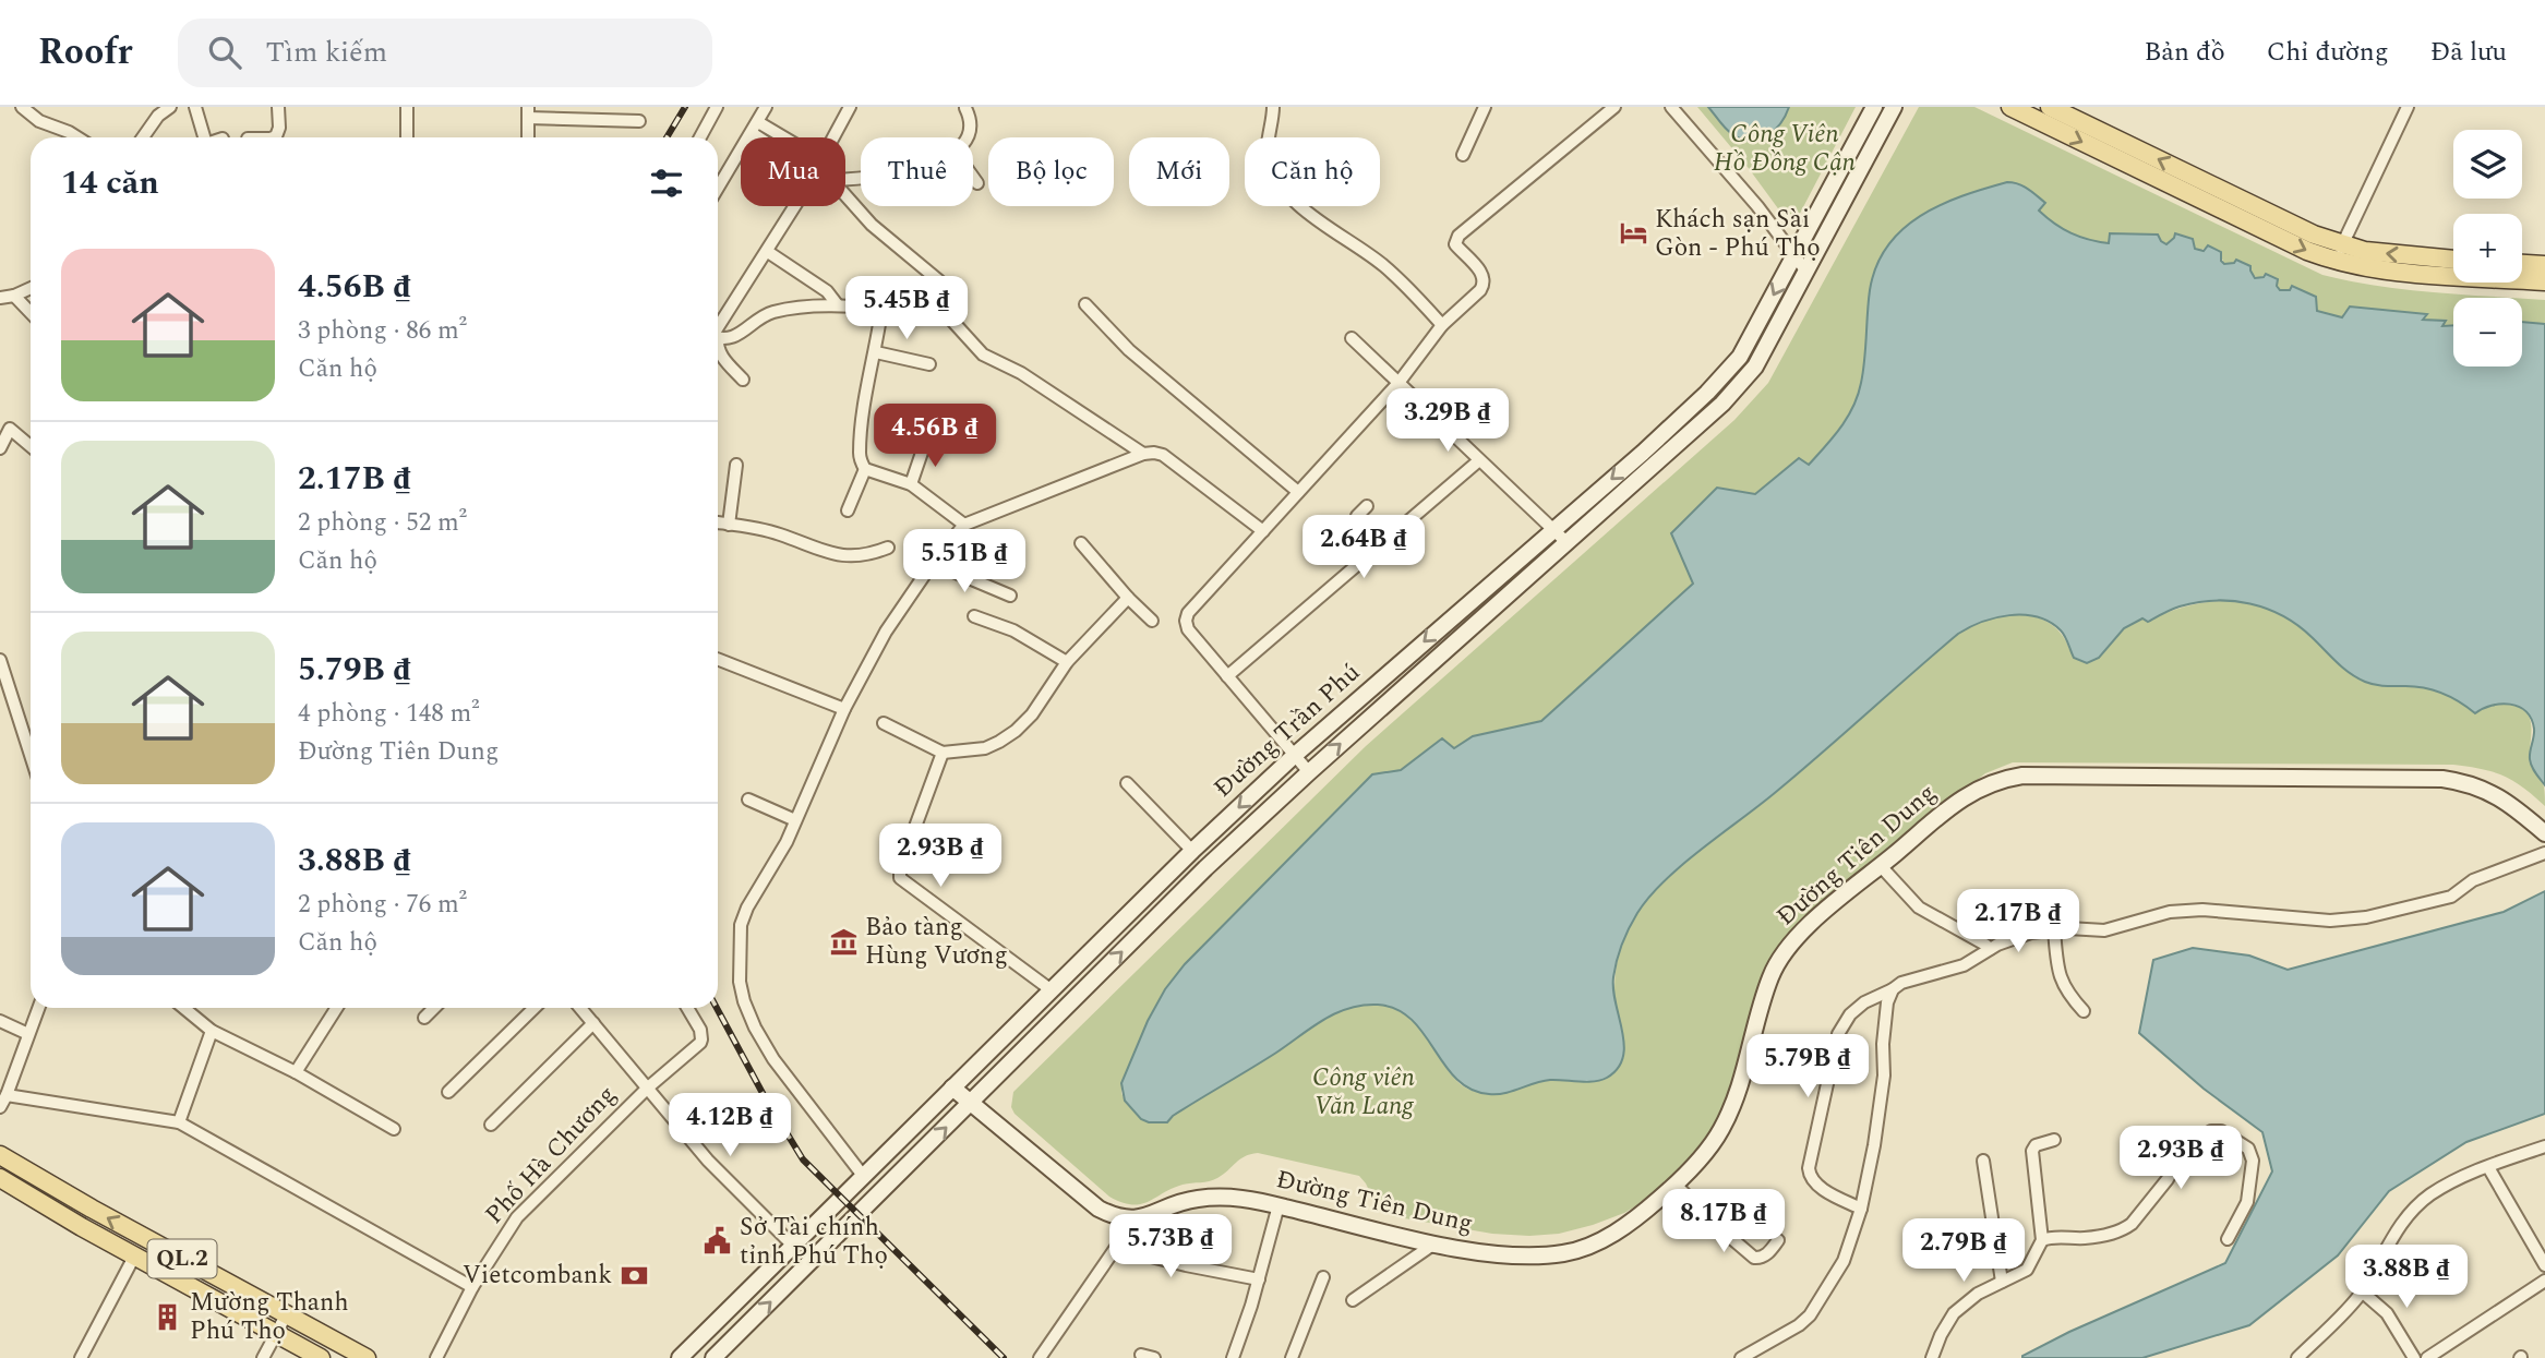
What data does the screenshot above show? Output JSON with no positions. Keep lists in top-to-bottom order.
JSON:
{
  "streets": {
    "main road": ["Đường Trần Phú", "Đường Tiên Dung", "QL.2"],
    "street": ["Phố Hà Chương"]
  },
  "parks": ["Công Viên Hồ Đồng Cận", "Công viên Văn Lang"],
  "places": {
    "hotel": ["Khách sạn Sài Gòn - Phú Thọ"],
    "museum": ["Bảo tàng Hùng Vương"],
    "public building": ["Sở Tài chính tỉnh Phú Thọ"],
    "bank": ["Vietcombank"],
    "building": ["Mường Thanh Phú Thọ"]
  },
  "page": {
    "header": "Roofr",
    "search": "Tìm kiếm",
    "nav": ["Bản đồ", "Chỉ đường", "Đã lưu"],
    "map_buttons": ["+", "−"],
    "chip": [
      "Mua",
      "Thuê",
      "Bộ lọc",
      "Mới",
      "Căn hộ"
    ],
    "heading": "14 căn",
    "list": [
      {
        "name": "4.56B ₫",
        "note": "3 phòng · 86 m² · Căn hộ"
      },
      {
        "name": "2.17B ₫",
        "note": "2 phòng · 52 m² · Căn hộ"
      },
      {
        "name": "5.79B ₫",
        "note": "4 phòng · 148 m² · Đường Tiên Dung"
      },
      {
        "name": "3.88B ₫",
        "note": "2 phòng · 76 m² · Căn hộ"
      }
    ],
    "price": [
      "5.45B ₫",
      "3.29B ₫",
      "4.56B ₫",
      "2.64B ₫",
      "5.51B ₫",
      "2.93B ₫",
      "2.17B ₫",
      "5.79B ₫",
      "4.12B ₫",
      "2.93B ₫",
      "8.17B ₫",
      "5.73B ₫",
      "2.79B ₫",
      "3.88B ₫"
    ]
  }
}
